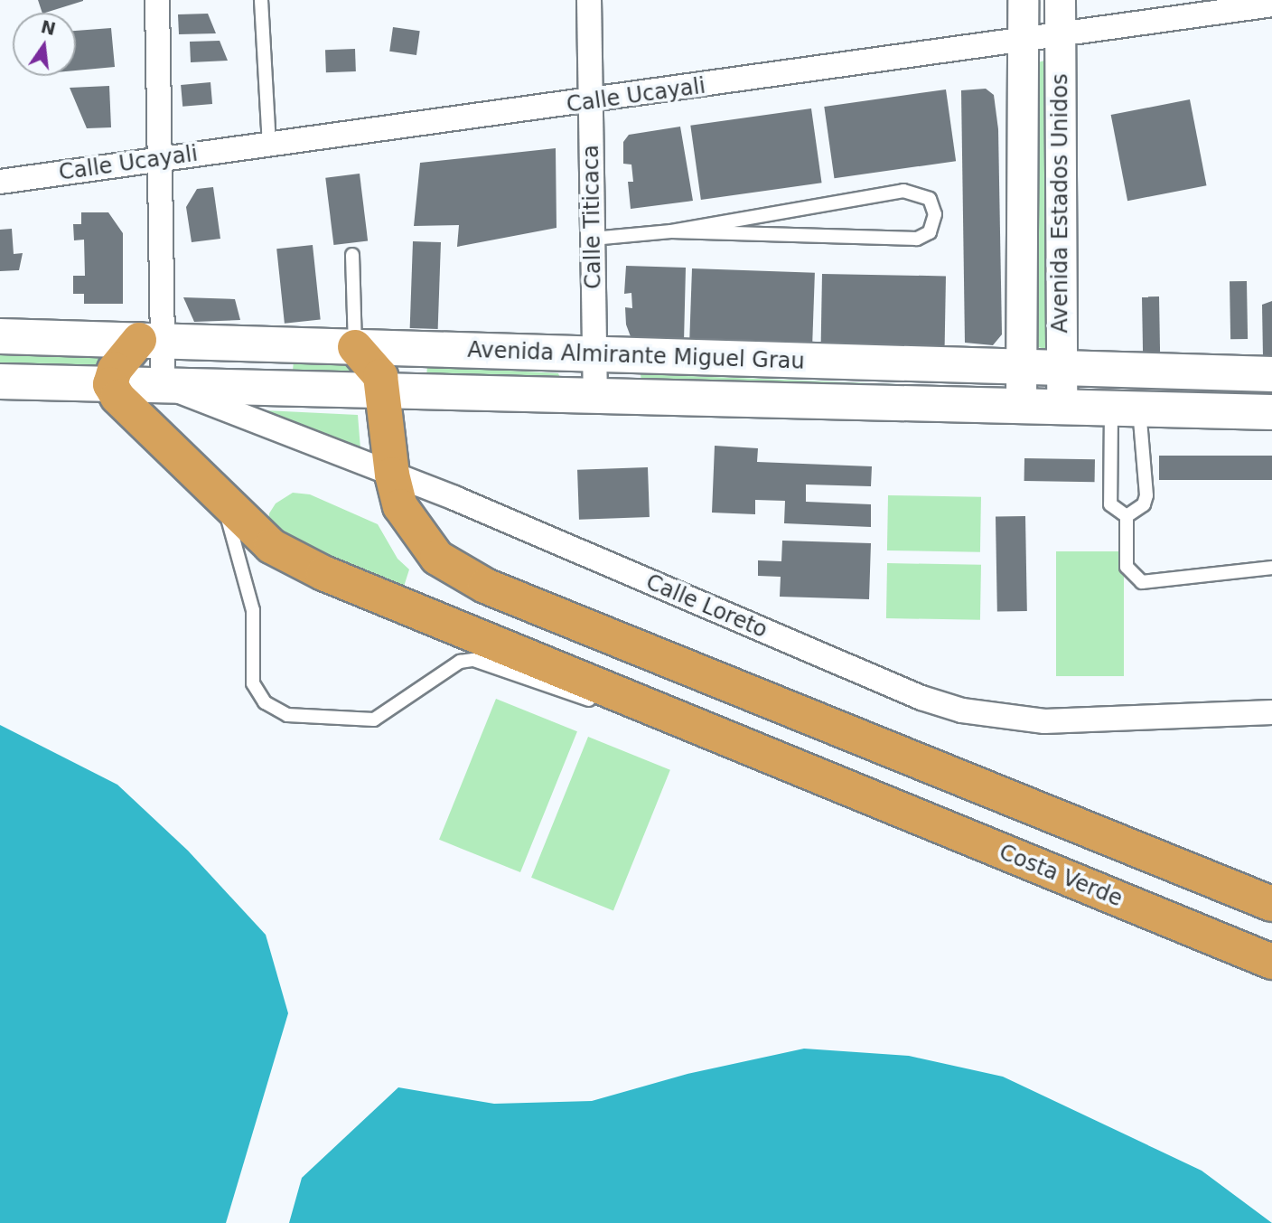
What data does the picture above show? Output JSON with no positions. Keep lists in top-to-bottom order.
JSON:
{
  "streets": {
    "highway": ["Costa Verde"],
    "main road": ["Avenida Almirante Miguel Grau"],
    "street": [
      "Calle Ucayali",
      "Avenida Estados Unidos",
      "Calle Titicaca",
      "Calle Loreto"
    ]
  },
  "crossings": [
    ["Calle Ucayali", "Avenida Estados Unidos"],
    ["Calle Ucayali", "Calle Titicaca"],
    ["Avenida Estados Unidos", "Avenida Almirante Miguel Grau"],
    ["Calle Titicaca", "Avenida Almirante Miguel Grau"],
    ["Avenida Almirante Miguel Grau", "Calle Loreto"],
    ["Avenida Almirante Miguel Grau", "Costa Verde"]
  ],
  "north": "top"
}
